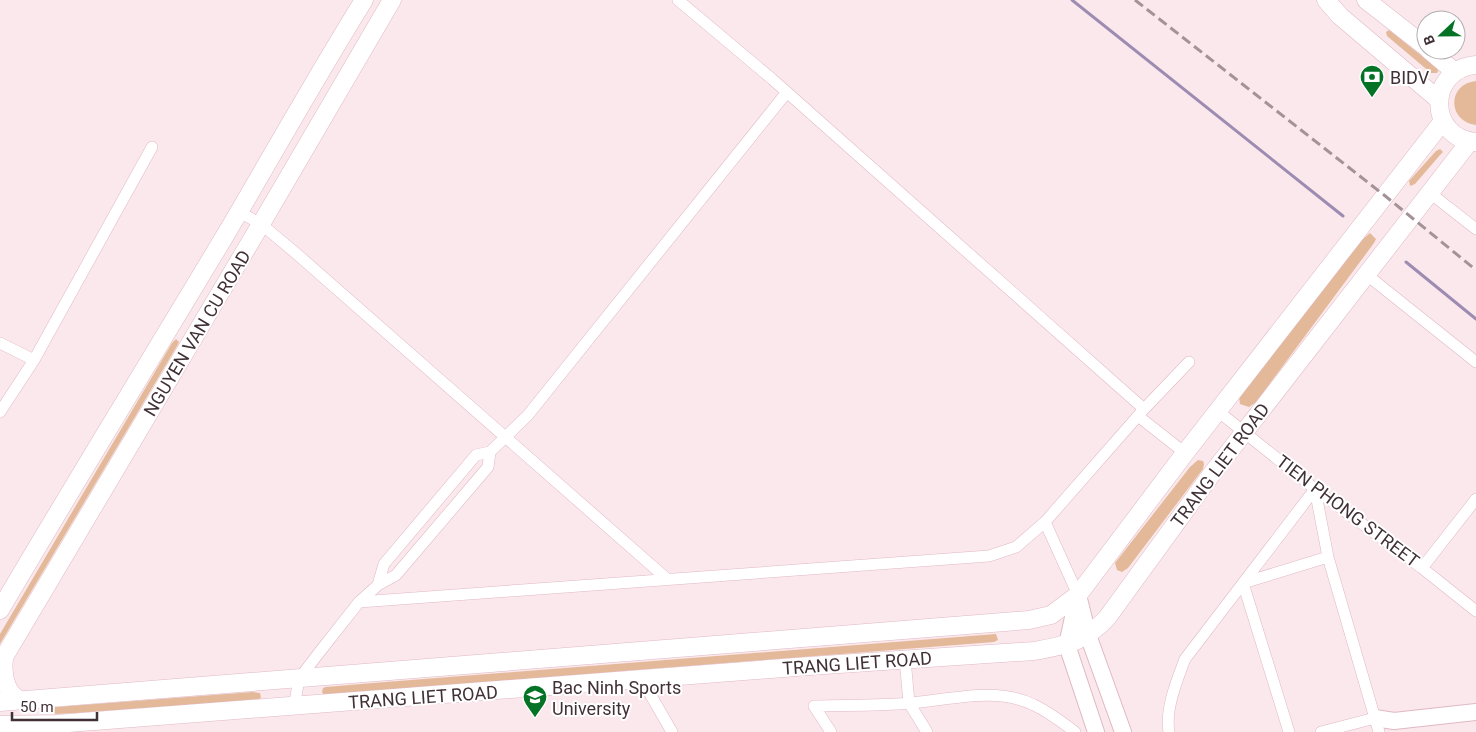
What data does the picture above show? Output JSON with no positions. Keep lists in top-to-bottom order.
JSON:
{
  "streets": {
    "main road": ["NGUYEN VAN CU ROAD", "TRANG LIET ROAD"],
    "street": ["TIEN PHONG STREET"]
  },
  "crossings": [
    ["TRANG LIET ROAD", "TIEN PHONG STREET"]
  ],
  "places": {
    "bank": ["BIDV"],
    "school or university": ["Bac Ninh Sports University"]
  },
  "scale_bar": "50 m",
  "north": "left"
}
